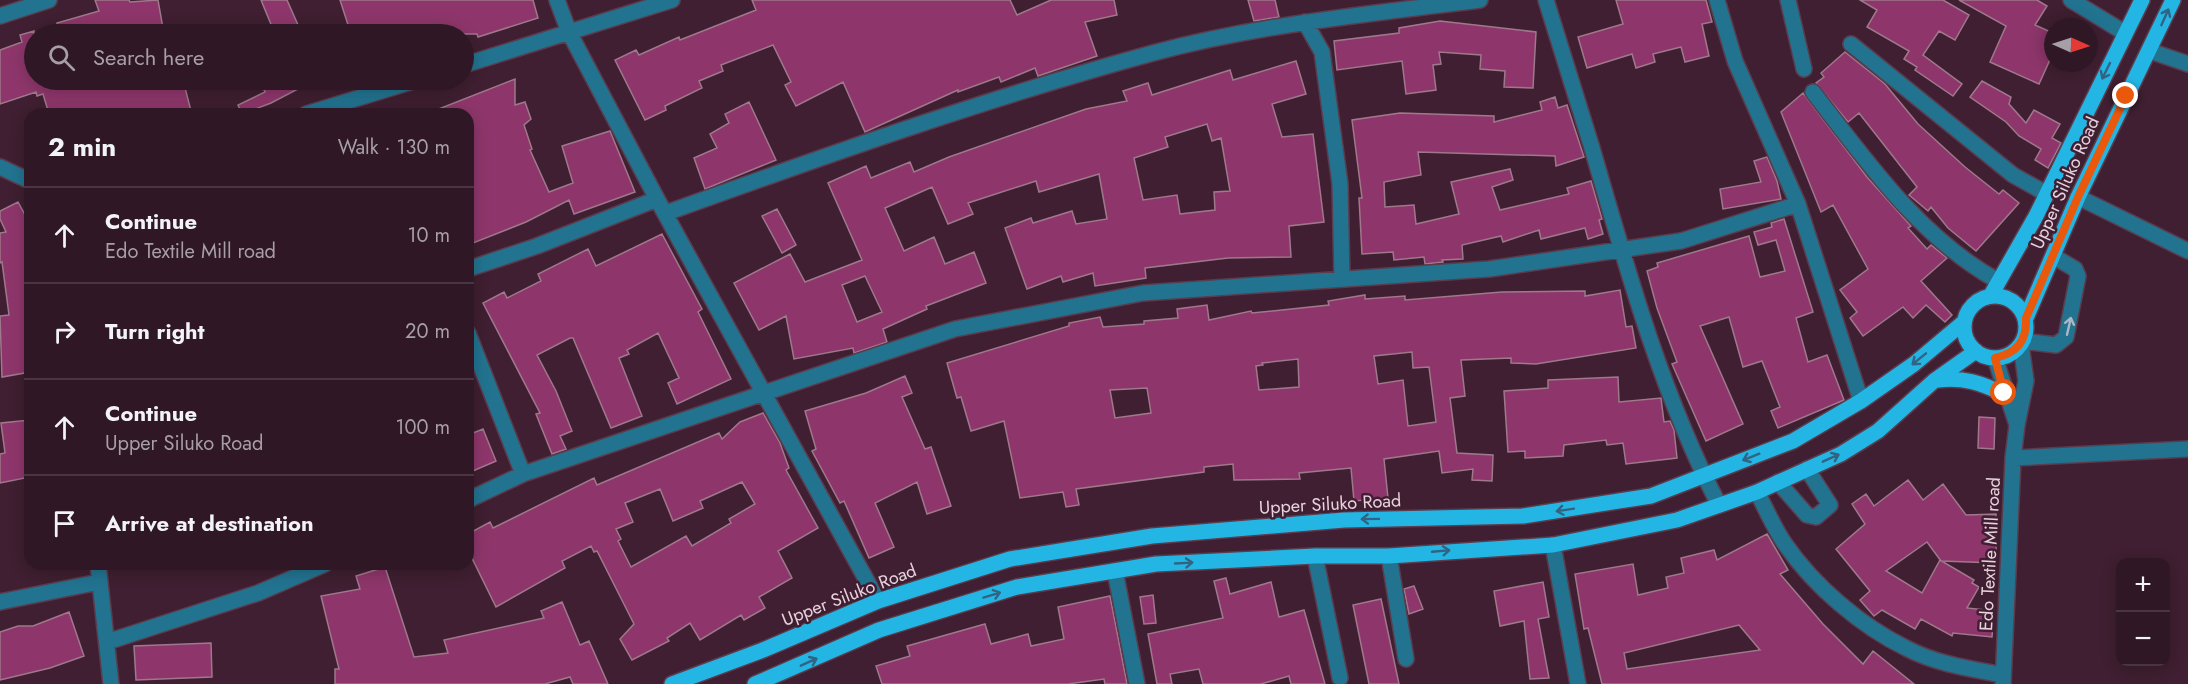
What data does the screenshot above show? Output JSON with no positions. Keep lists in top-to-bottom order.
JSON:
{
  "streets": {
    "main road": ["Upper Siluko Road"],
    "street": ["Edo Textile Mill road"]
  },
  "crossings": [
    ["Upper Siluko Road", "Edo Textile Mill road"]
  ],
  "north": "right",
  "page": {
    "search": "Search here",
    "heading": ["2 min", "Walk · 130 m"],
    "list": [
      ["Continue", "Edo Textile Mill road", "10 m"],
      ["Turn right", "20 m"],
      ["Continue", "Upper Siluko Road", "100 m"],
      "Arrive at destination"
    ],
    "map_buttons": ["+", "−"]
  }
}
